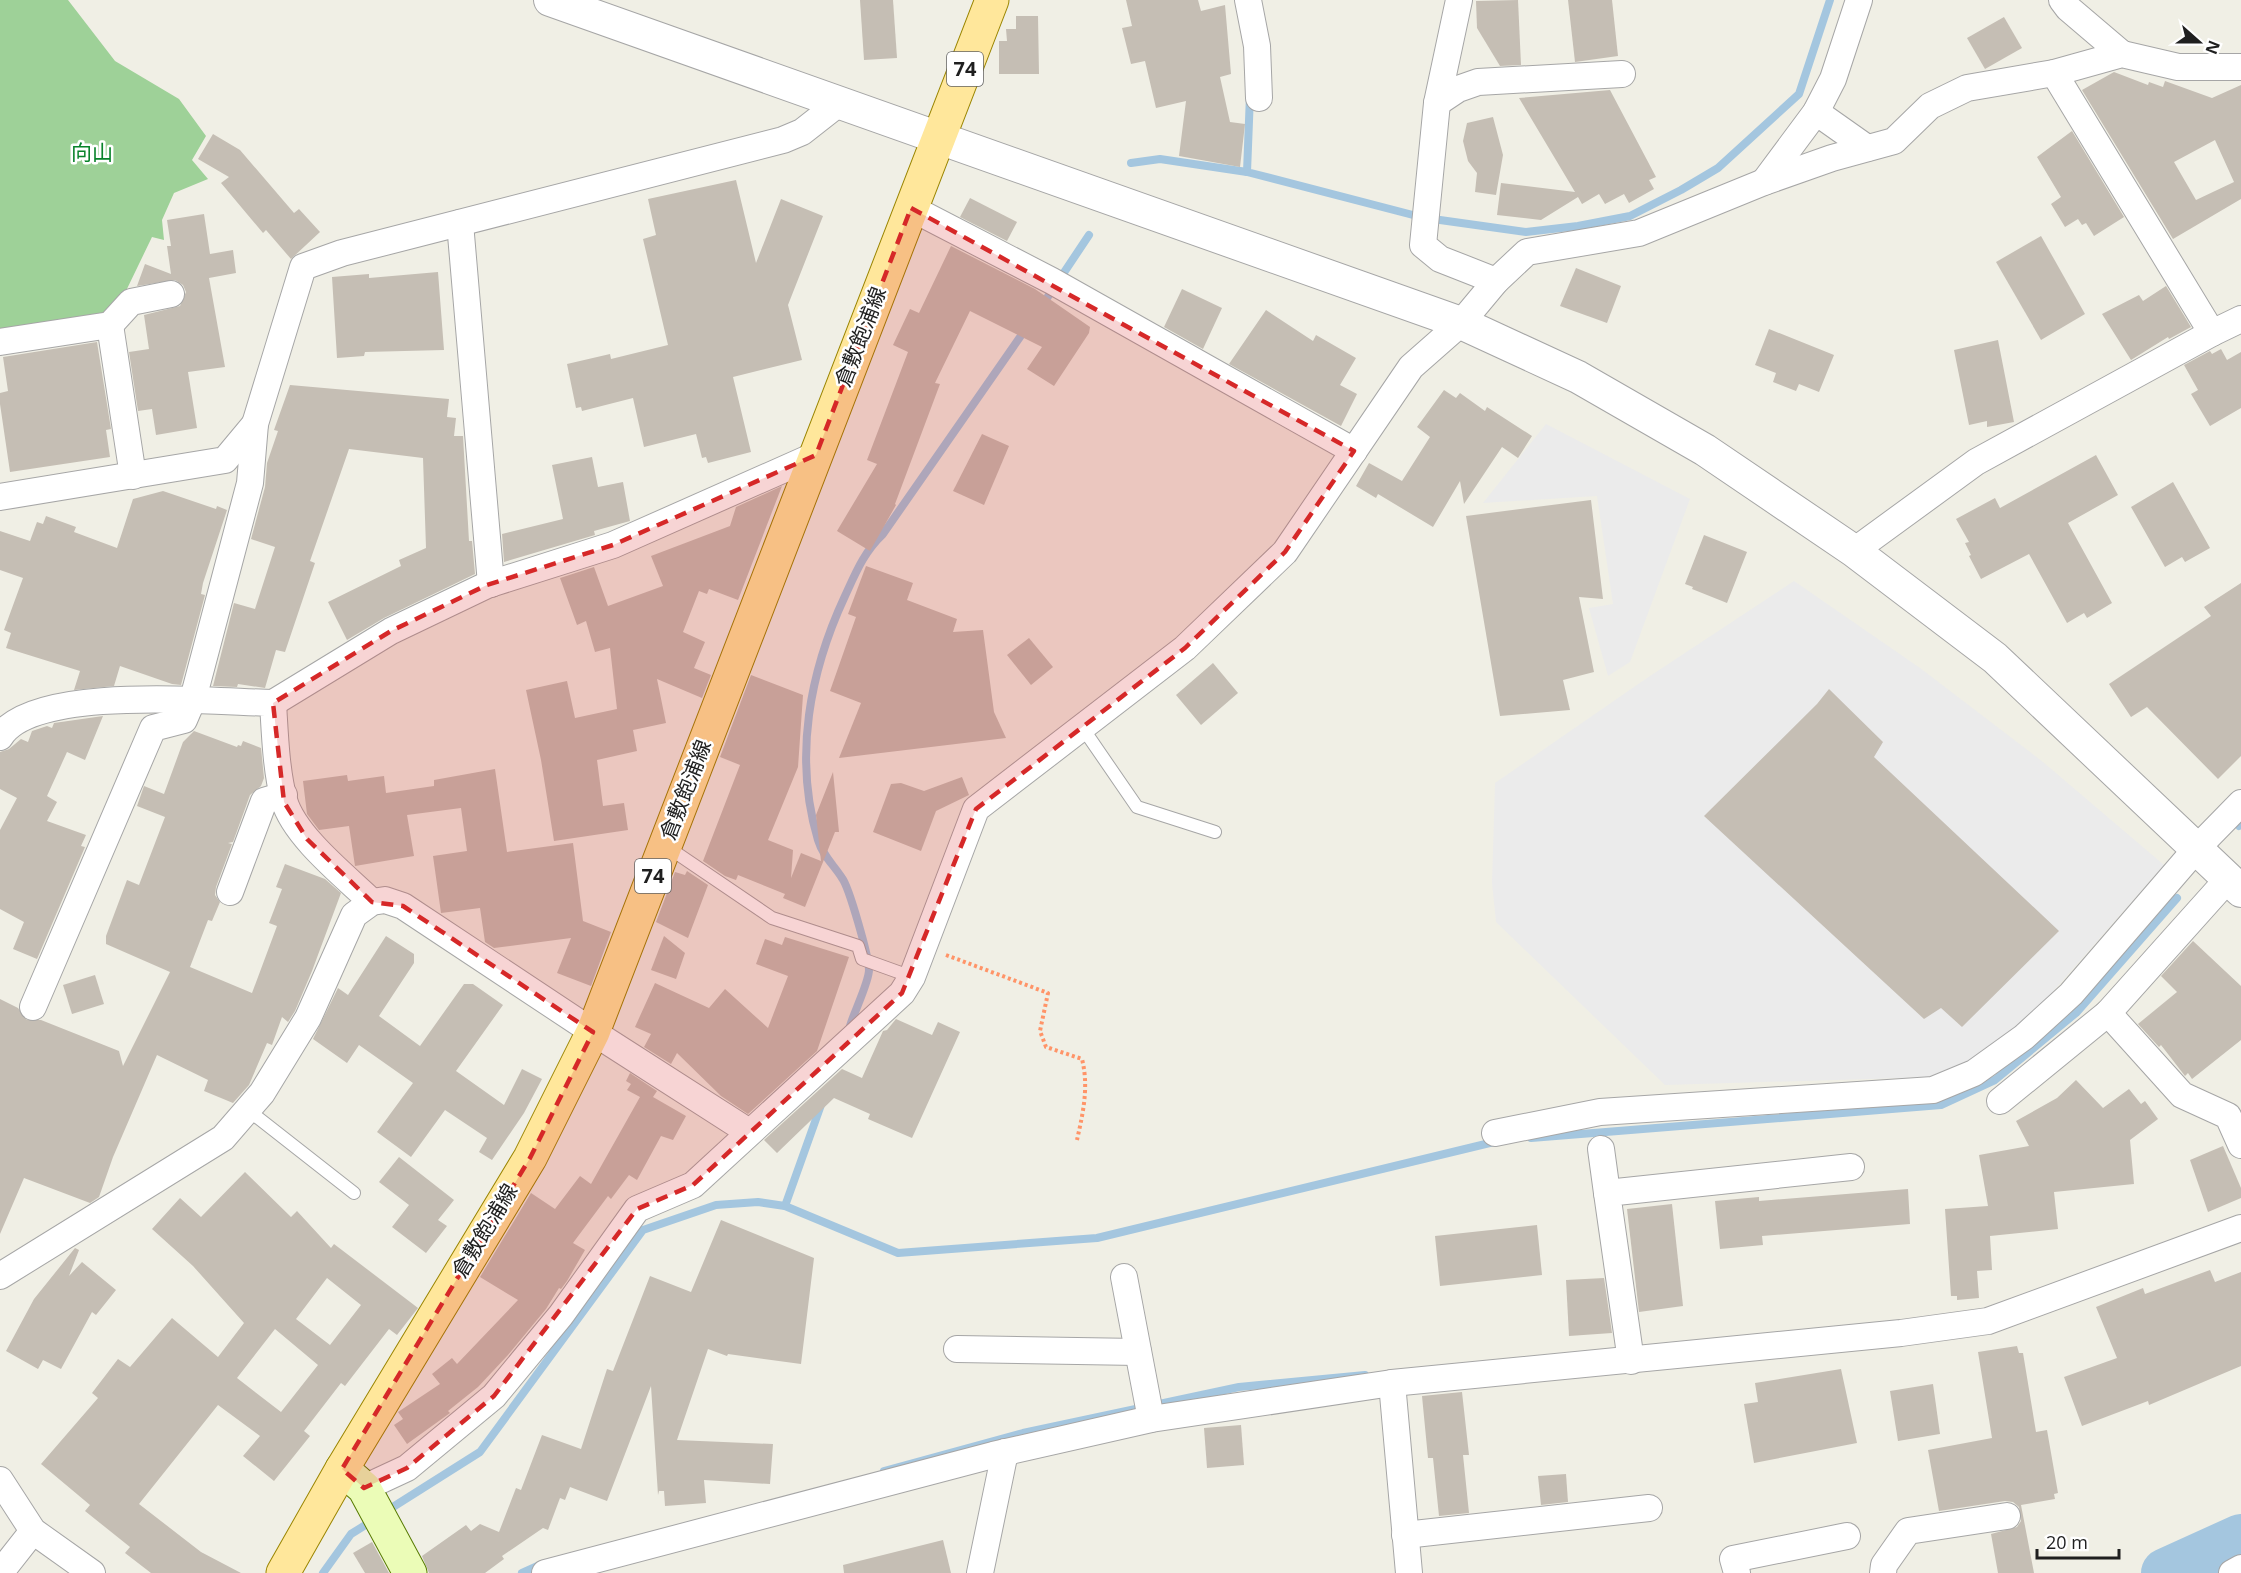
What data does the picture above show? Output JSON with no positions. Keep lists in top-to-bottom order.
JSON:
{
  "streets": {
    "main road": ["74", "倉敷飽浦線"]
  },
  "parks": ["向山"],
  "scale_bar": "20 m",
  "north": "right"
}
